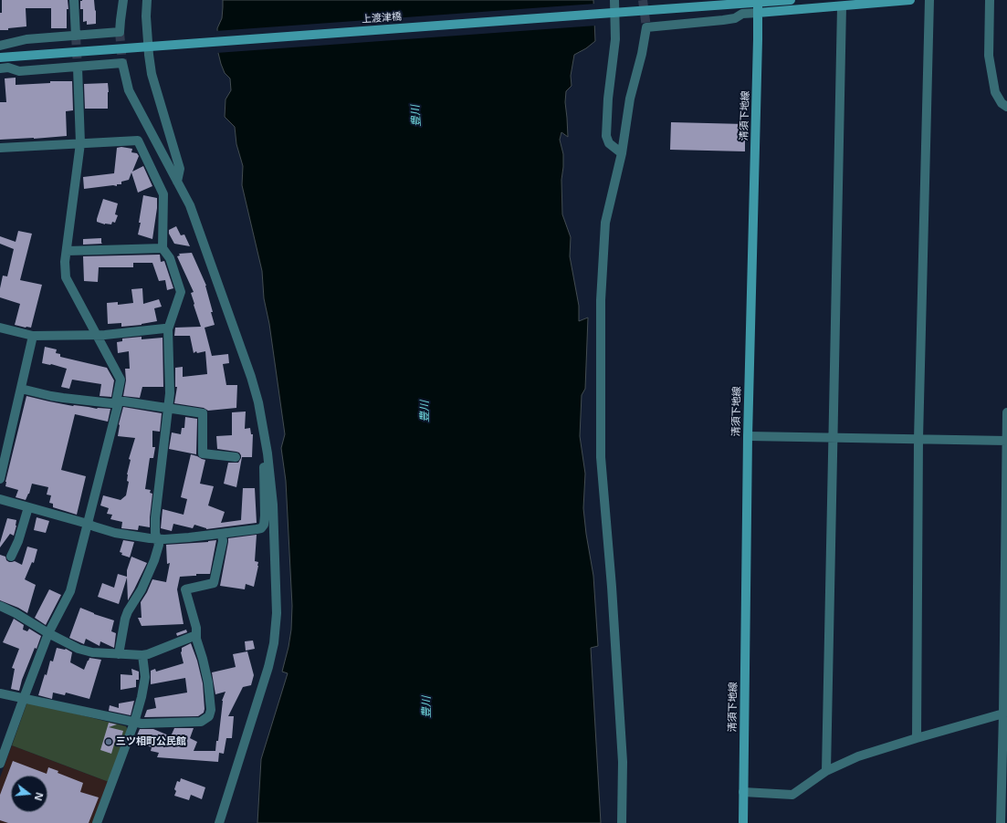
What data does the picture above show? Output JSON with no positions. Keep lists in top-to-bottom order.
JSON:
{
  "streets": {
    "main road": ["上渡津橋", "清須下地線"]
  },
  "water": ["豊川"],
  "places": ["三ツ相町公民館"],
  "north": "right"
}
